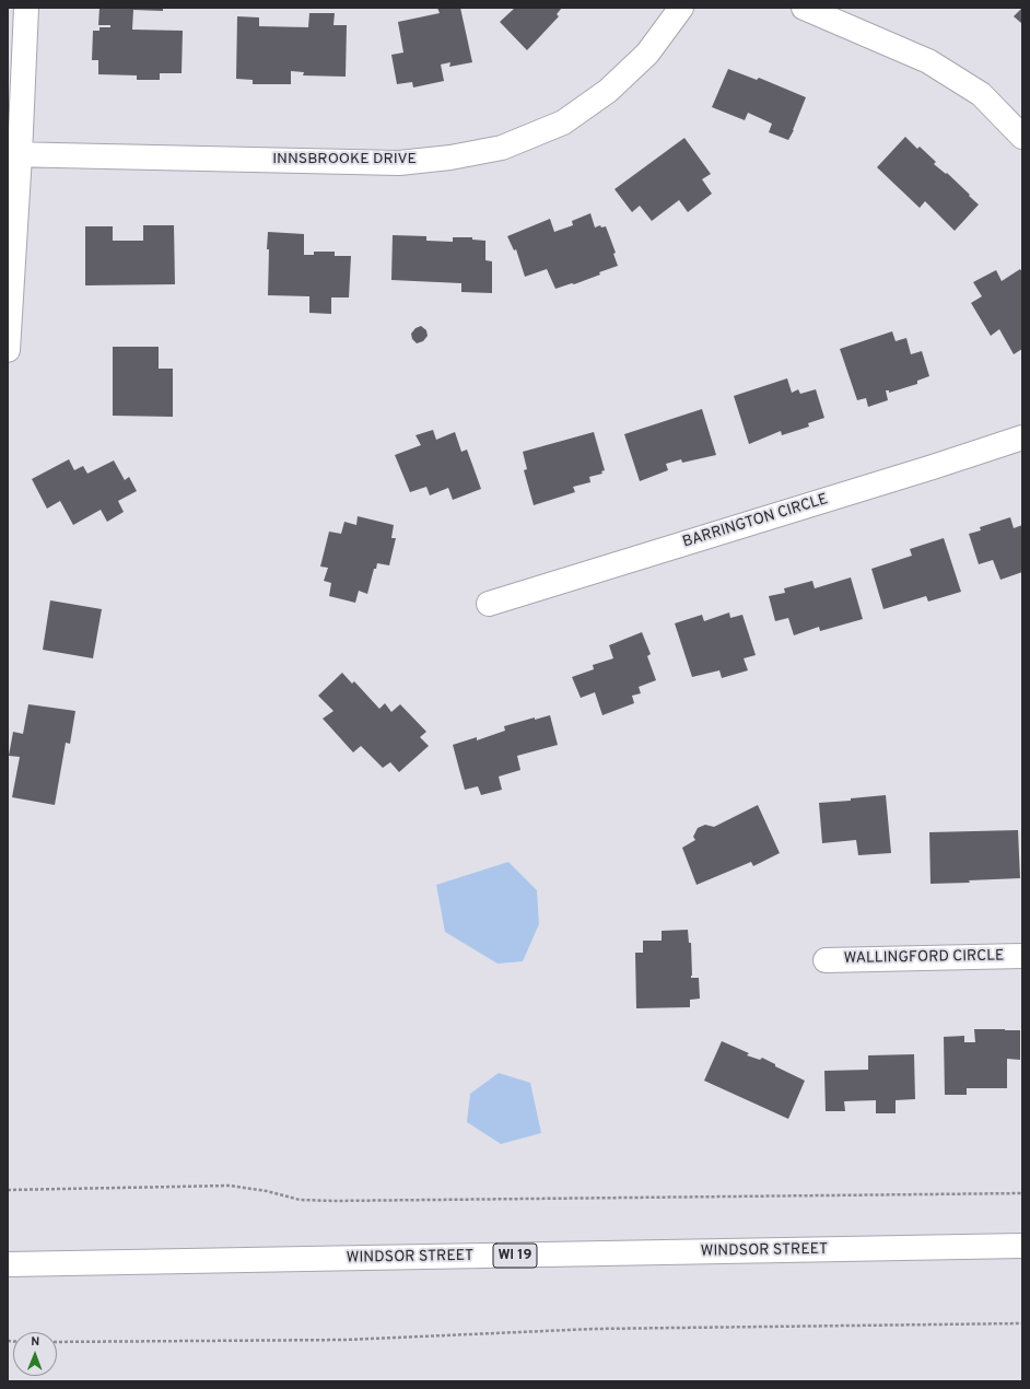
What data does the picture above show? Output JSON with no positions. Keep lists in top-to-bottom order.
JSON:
{
  "streets": {
    "street": [
      "INNSBROOKE DRIVE",
      "BARRINGTON CIRCLE",
      "WALLINGFORD CIRCLE",
      "WINDSOR STREET",
      "WI 19"
    ]
  },
  "north": "top"
}
